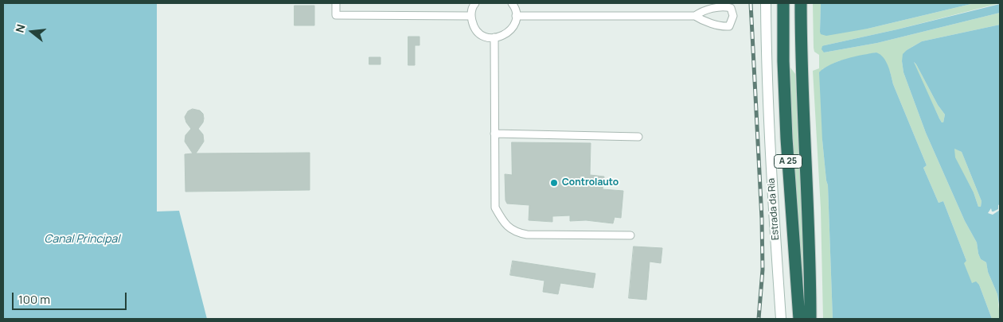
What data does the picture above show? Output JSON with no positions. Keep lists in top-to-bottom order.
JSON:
{
  "streets": {
    "highway": ["A 25"],
    "street": ["Estrada da Ria"]
  },
  "water": ["Canal Principal"],
  "places": ["Controlauto"],
  "scale_bar": "100 m",
  "north": "left"
}
